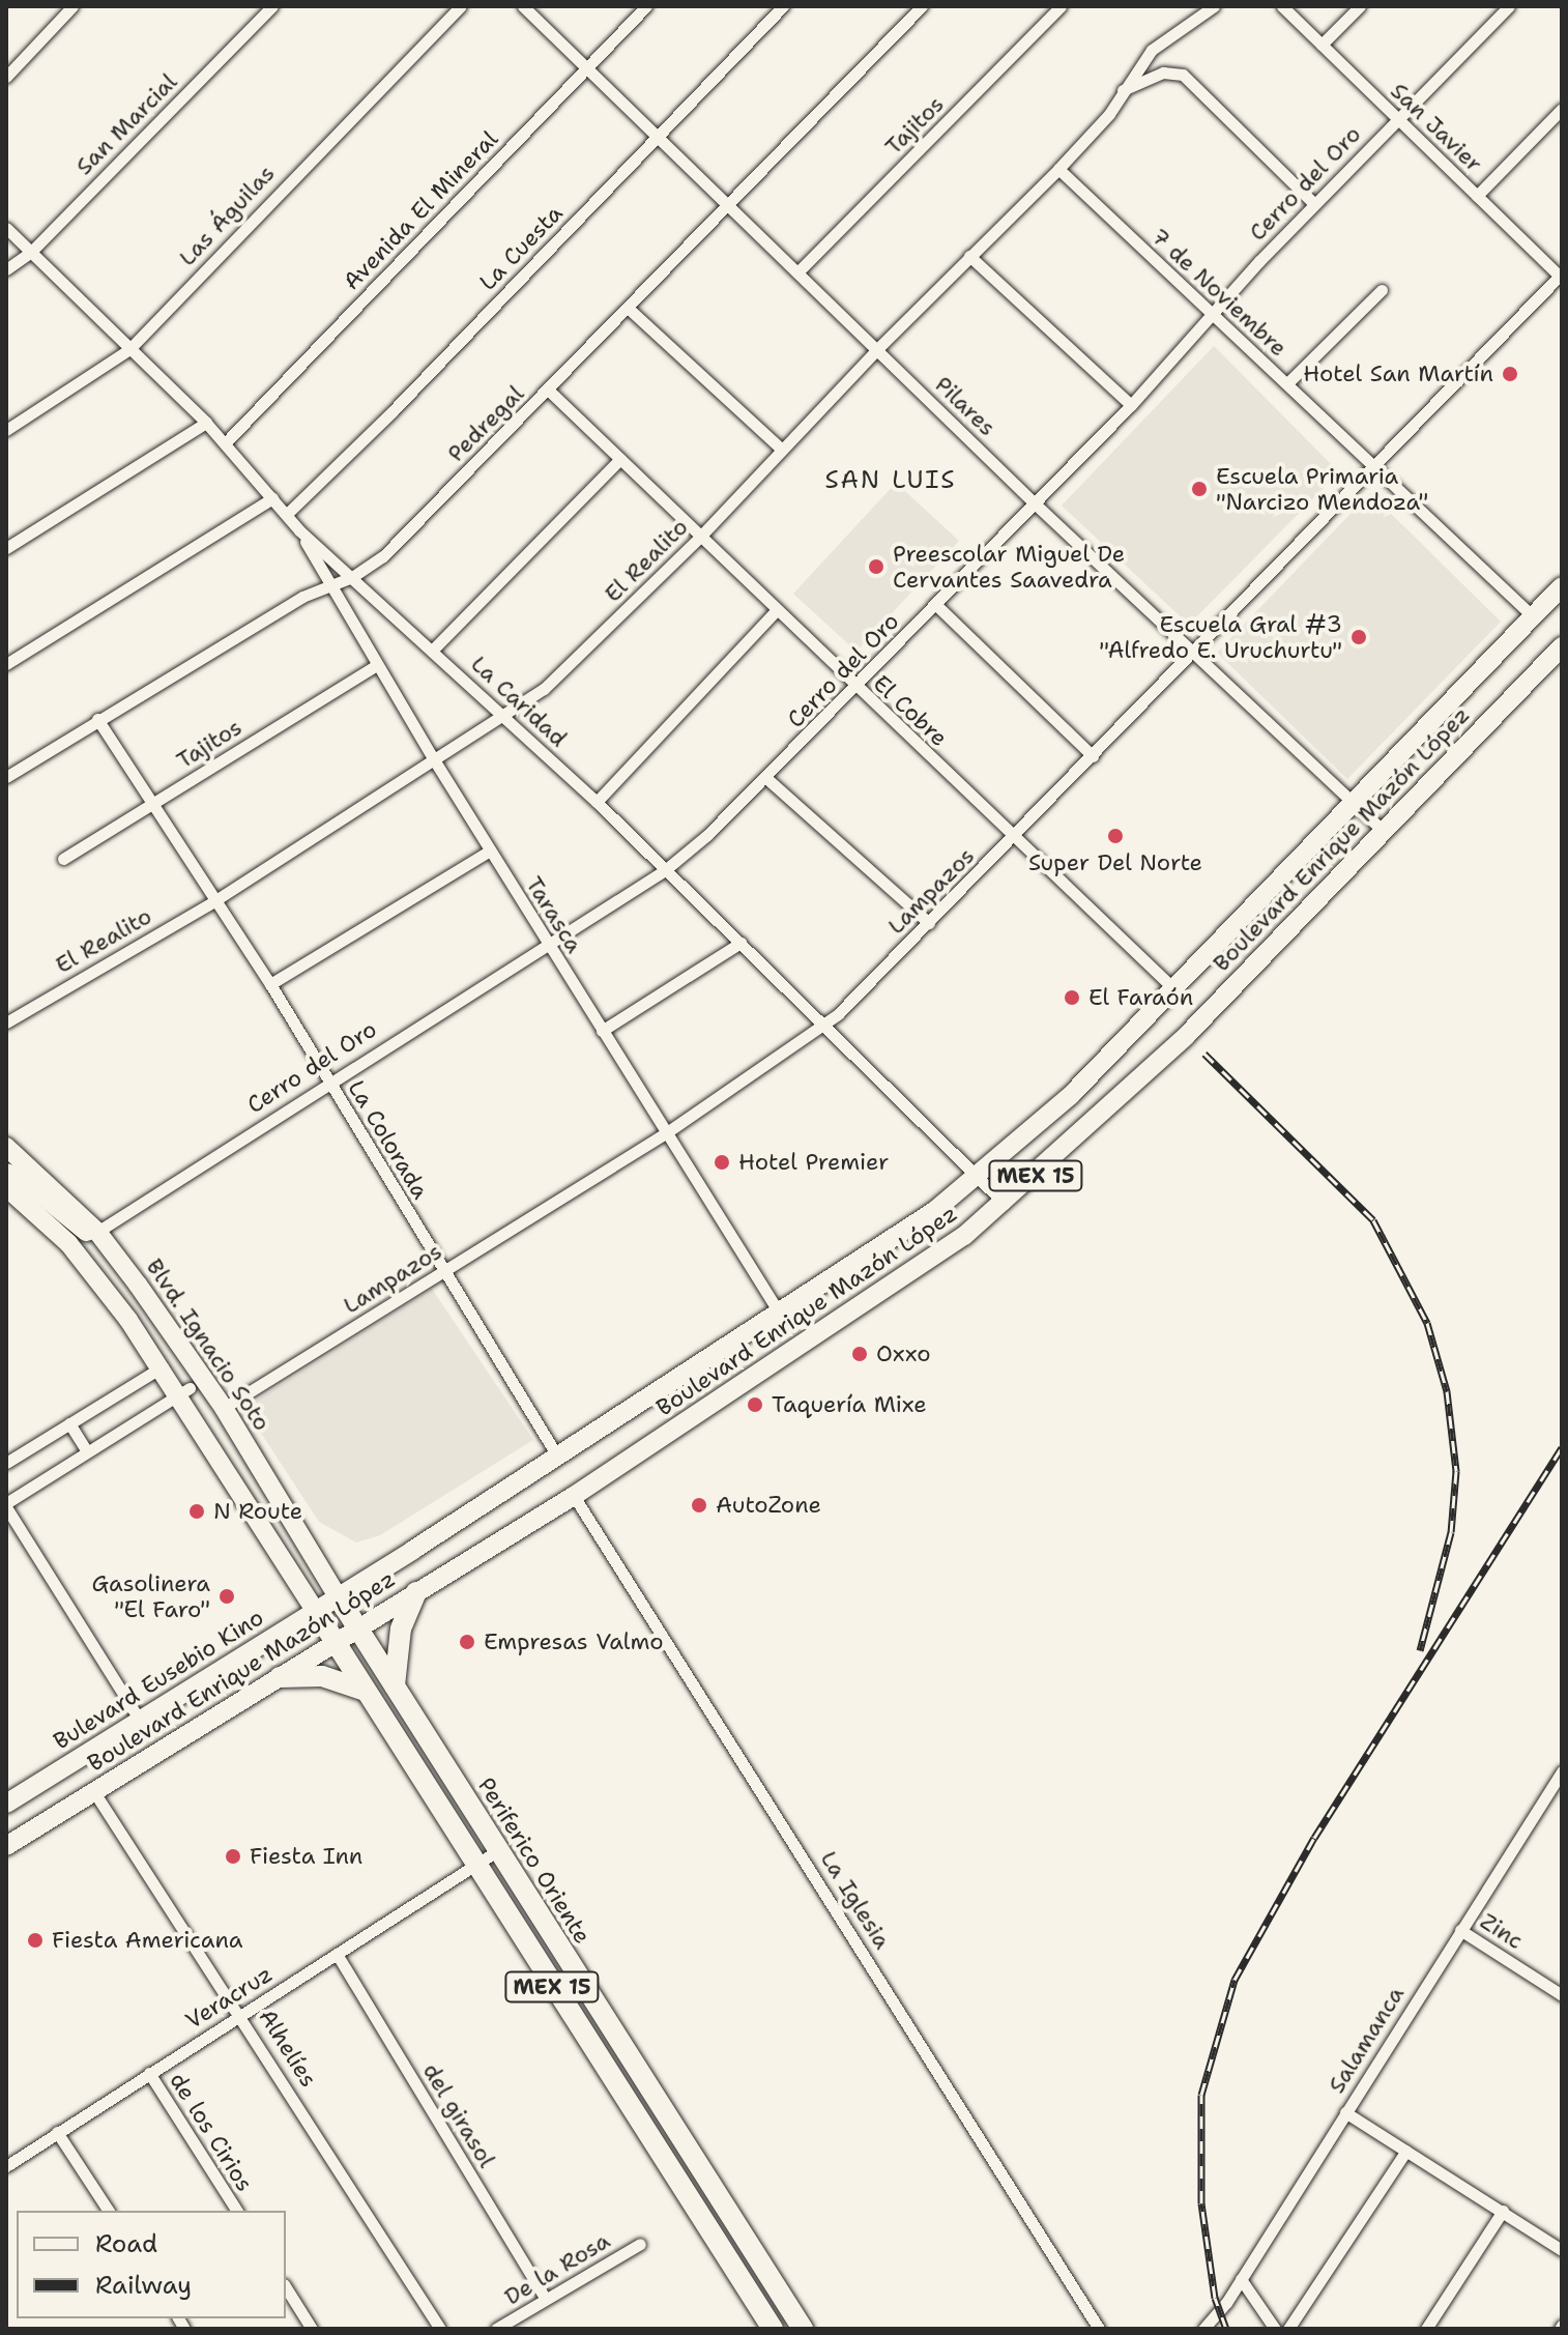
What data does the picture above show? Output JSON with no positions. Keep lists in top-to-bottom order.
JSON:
{
  "streets": {
    "highway": ["MEX 15", "Periferico Oriente"],
    "main road": ["Boulevard Enrique Mazón López", "Blvd. Ignacio Soto", "Bulevard Eusebio Kino"],
    "street": [
      "San Marcial",
      "Tajitos",
      "San Javier",
      "Cerro del Oro",
      "Avenida El Mineral",
      "Las Águilas",
      "La Cuesta",
      "7 de Noviembre",
      "Pilares",
      "Pedregal",
      "El Realito",
      "La Caridad",
      "El Cobre",
      "Lampazos",
      "Tarasca",
      "La Colorada",
      "La Iglesia",
      "Zinc",
      "Veracruz",
      "Salamanca",
      "Alhelíes",
      "del girasol",
      "de los Cirios",
      "De la Rosa"
    ]
  },
  "crossings": [
    ["San Marcial", "La Caridad"],
    ["Tajitos", "Pilares"],
    ["Tajitos", "Tarasca"],
    ["Tajitos", "La Colorada"],
    ["San Javier", "Cerro del Oro"],
    ["San Javier", "Lampazos"],
    ["Cerro del Oro", "7 de Noviembre"],
    ["Cerro del Oro", "Pilares"],
    ["Cerro del Oro", "La Caridad"],
    ["Cerro del Oro", "El Cobre"],
    ["Cerro del Oro", "Tarasca"],
    ["Cerro del Oro", "La Colorada"],
    ["Cerro del Oro", "Blvd. Ignacio Soto"],
    ["Avenida El Mineral", "Pilares"],
    ["Avenida El Mineral", "La Caridad"],
    ["Las Águilas", "La Caridad"],
    ["La Cuesta", "Pilares"],
    ["La Cuesta", "La Caridad"],
    ["7 de Noviembre", "El Realito"],
    ["7 de Noviembre", "Boulevard Enrique Mazón López"],
    ["7 de Noviembre", "Lampazos"],
    ["Pilares", "Pedregal"],
    ["Pilares", "El Realito"],
    ["Pilares", "Boulevard Enrique Mazón López"],
    ["Pilares", "Lampazos"],
    ["Pedregal", "La Caridad"],
    ["Pedregal", "El Cobre"],
    ["Pedregal", "Tarasca"],
    ["Pedregal", "La Colorada"],
    ["El Realito", "La Caridad"],
    ["El Realito", "El Cobre"],
    ["El Realito", "Tarasca"],
    ["El Realito", "La Colorada"],
    ["La Caridad", "Boulevard Enrique Mazón López"],
    ["La Caridad", "Lampazos"],
    ["La Caridad", "Tarasca"],
    ["El Cobre", "Boulevard Enrique Mazón López"],
    ["El Cobre", "Lampazos"],
    ["Boulevard Enrique Mazón López", "Tarasca"],
    ["Boulevard Enrique Mazón López", "La Colorada"],
    ["Boulevard Enrique Mazón López", "MEX 15"],
    ["Boulevard Enrique Mazón López", "Blvd. Ignacio Soto"],
    ["Boulevard Enrique Mazón López", "Bulevard Eusebio Kino"],
    ["Boulevard Enrique Mazón López", "Periferico Oriente"],
    ["Boulevard Enrique Mazón López", "La Iglesia"],
    ["Boulevard Enrique Mazón López", "Alhelíes"],
    ["Lampazos", "Tarasca"],
    ["Lampazos", "La Colorada"],
    ["Lampazos", "Blvd. Ignacio Soto"],
    ["MEX 15", "Veracruz"],
    ["Blvd. Ignacio Soto", "Bulevard Eusebio Kino"],
    ["Blvd. Ignacio Soto", "Periferico Oriente"],
    ["Bulevard Eusebio Kino", "Periferico Oriente"],
    ["Periferico Oriente", "Veracruz"],
    ["Zinc", "Salamanca"],
    ["Veracruz", "Alhelíes"],
    ["Veracruz", "del girasol"],
    ["Veracruz", "de los Cirios"],
    ["del girasol", "De la Rosa"]
  ],
  "districts": ["SAN LUIS"],
  "places": [
    "Hotel San Martín",
    "Escuela Primaria \"Narcizo Mendoza\"",
    "Preescolar Miguel De Cervantes Saavedra",
    "Escuela Gral #3 \"Alfredo E. Uruchurtu\"",
    "Super Del Norte",
    "El Faraón",
    "Hotel Premier",
    "Oxxo",
    "Taquería Mixe",
    "AutoZone",
    "N Route",
    "Gasolinera \"El Faro\"",
    "Empresas Valmo",
    "Fiesta Inn",
    "Fiesta Americana"
  ],
  "legend": ["Road", "Railway"]
}
